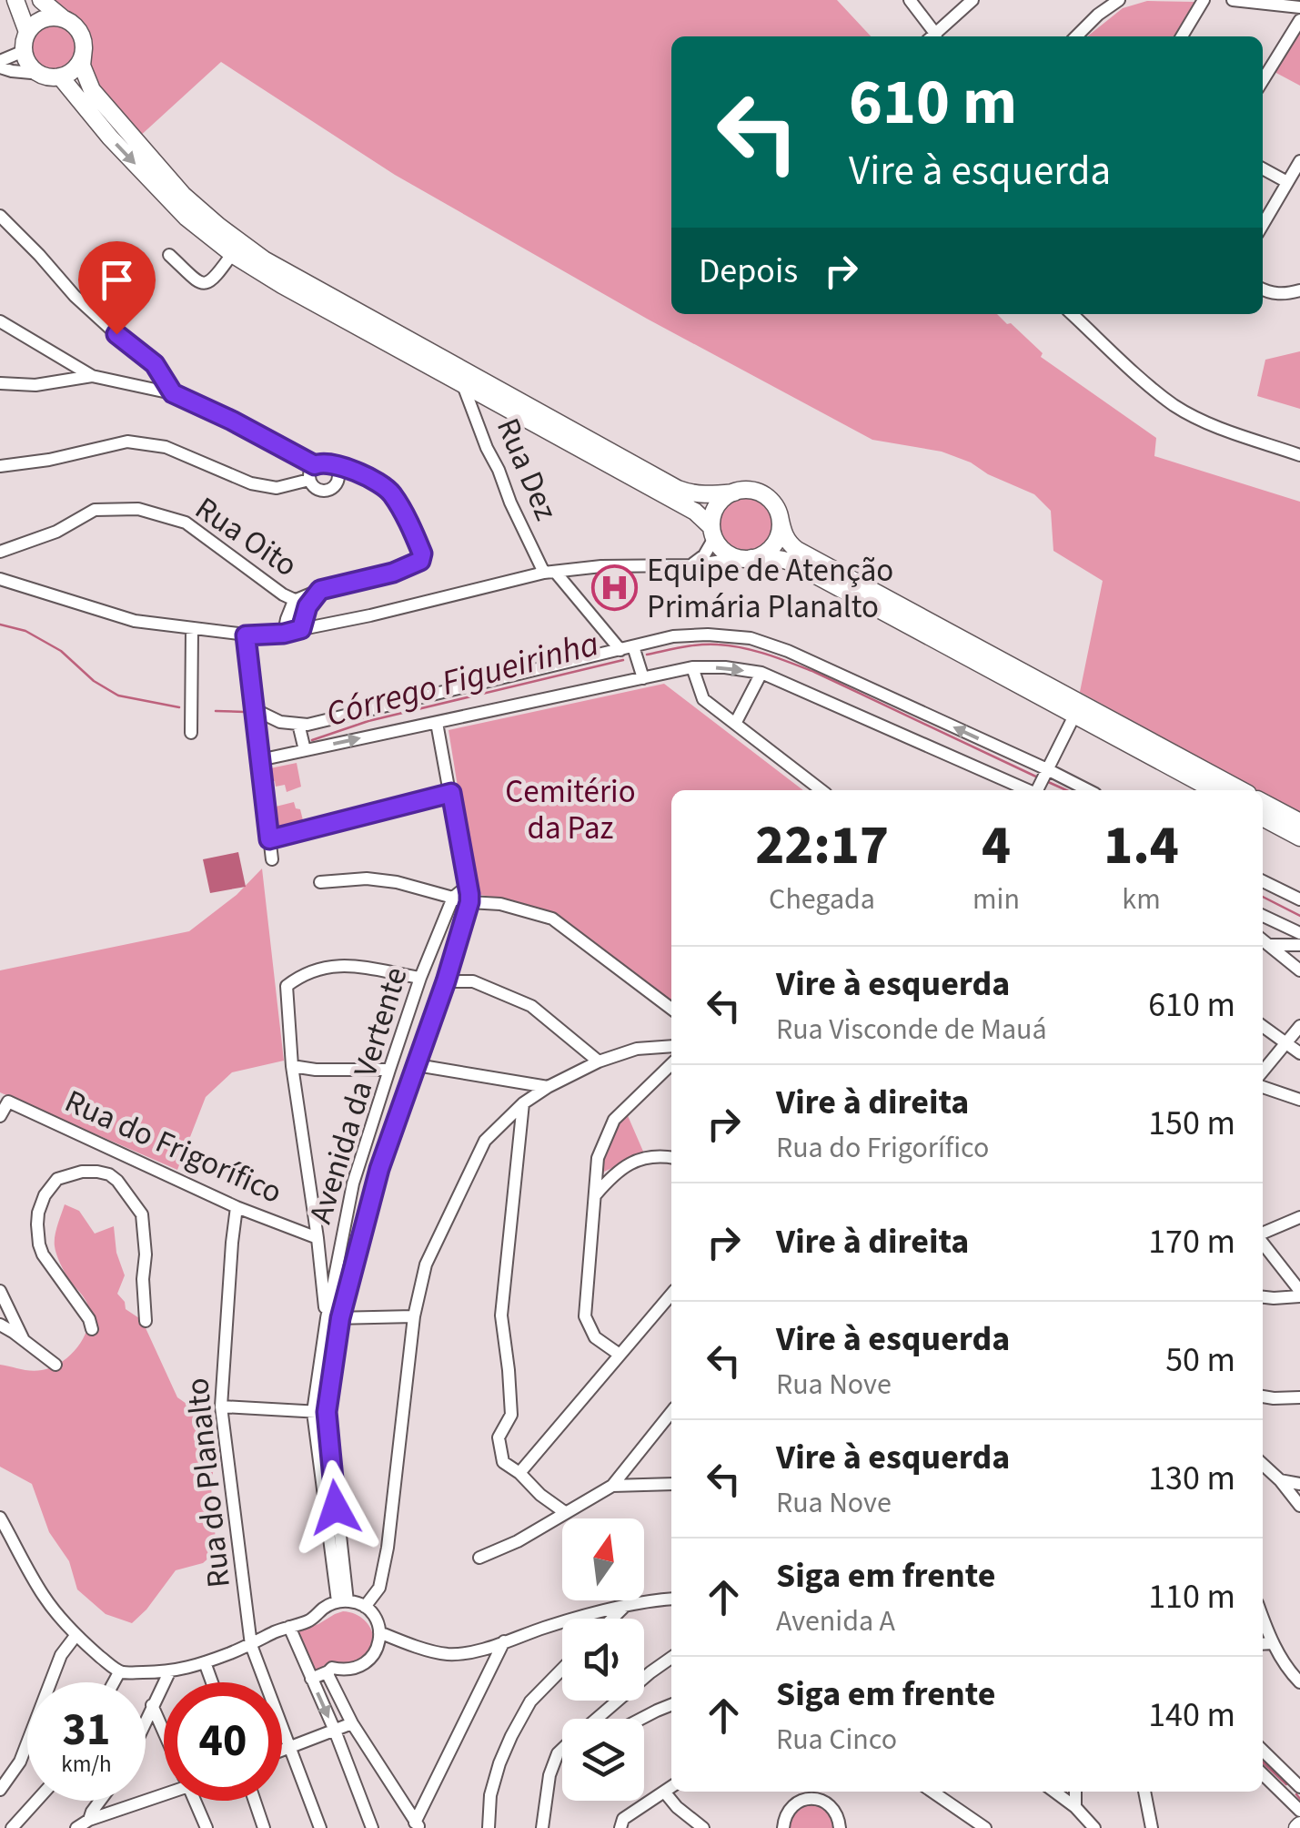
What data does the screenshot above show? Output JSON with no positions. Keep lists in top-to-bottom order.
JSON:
{
  "streets": {
    "street": [
      "Rua Dez",
      "Rua Oito",
      "Avenida da Vertente",
      "Rua do Frigorífico",
      "Rua do Planalto"
    ]
  },
  "crossings": [
    ["Avenida da Vertente", "Rua do Frigorífico"],
    ["Rua do Frigorífico", "Rua do Planalto"]
  ],
  "water": ["Córrego Figueirinha"],
  "parks": ["Cemitério da Paz"],
  "places": {
    "hospital": ["Equipe de Atenção Primária Planalto"]
  },
  "north": "top",
  "page": {
    "turn": ["610 m", "Vire à esquerda"],
    "then": "Depois",
    "eta": [
      "22:17",
      "Chegada",
      "4",
      "min",
      "1.4",
      "km"
    ],
    "list": [
      {
        "name": "Vire à esquerda",
        "note": "Rua Visconde de Mauá",
        "value": "610 m"
      },
      {
        "name": "Vire à direita",
        "note": "Rua do Frigorífico",
        "value": "150 m"
      },
      {
        "name": "Vire à direita",
        "value": "170 m"
      },
      {
        "name": "Vire à esquerda",
        "note": "Rua Nove",
        "value": "50 m"
      },
      {
        "name": "Vire à esquerda",
        "note": "Rua Nove",
        "value": "130 m"
      },
      {
        "name": "Siga em frente",
        "note": "Avenida A",
        "value": "110 m"
      },
      {
        "name": "Siga em frente",
        "note": "Rua Cinco",
        "value": "140 m"
      }
    ],
    "speed": "31 km/h",
    "limit": "40"
  }
}
